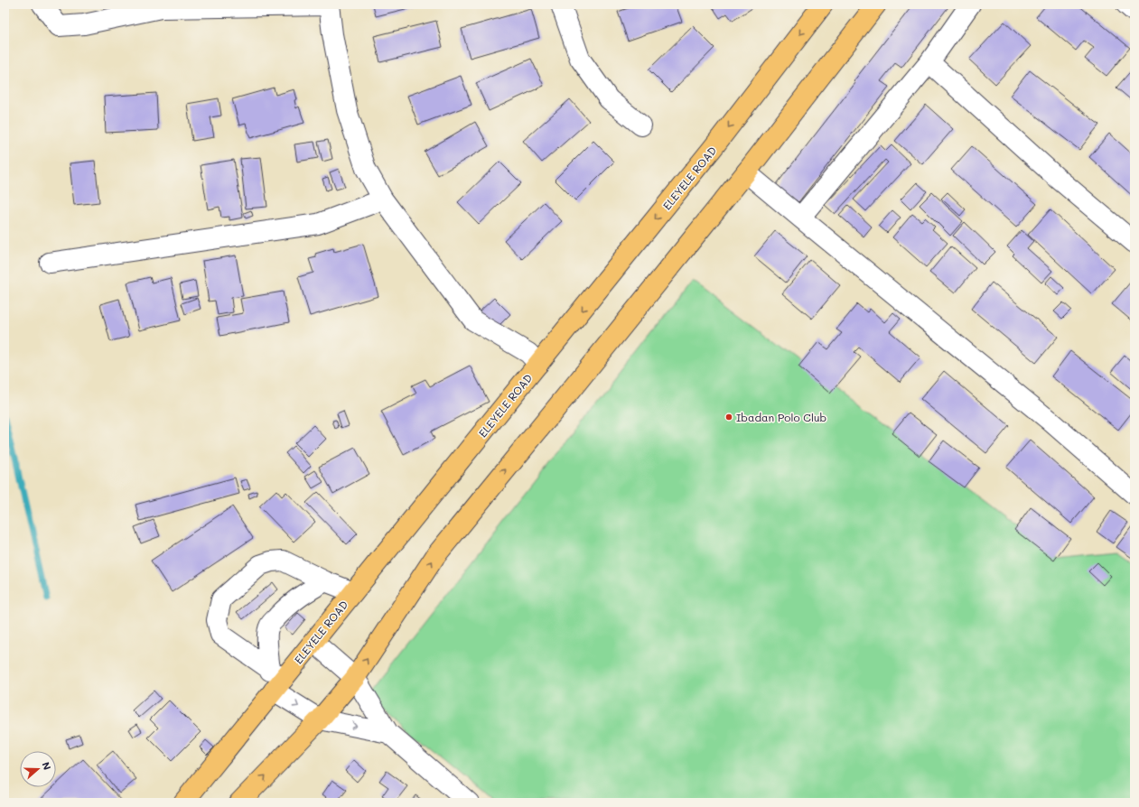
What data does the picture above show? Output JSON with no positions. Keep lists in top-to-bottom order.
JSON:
{
  "streets": {
    "main road": ["ELEYELE ROAD"]
  },
  "places": ["Ibadan Polo Club"],
  "north": "right"
}
